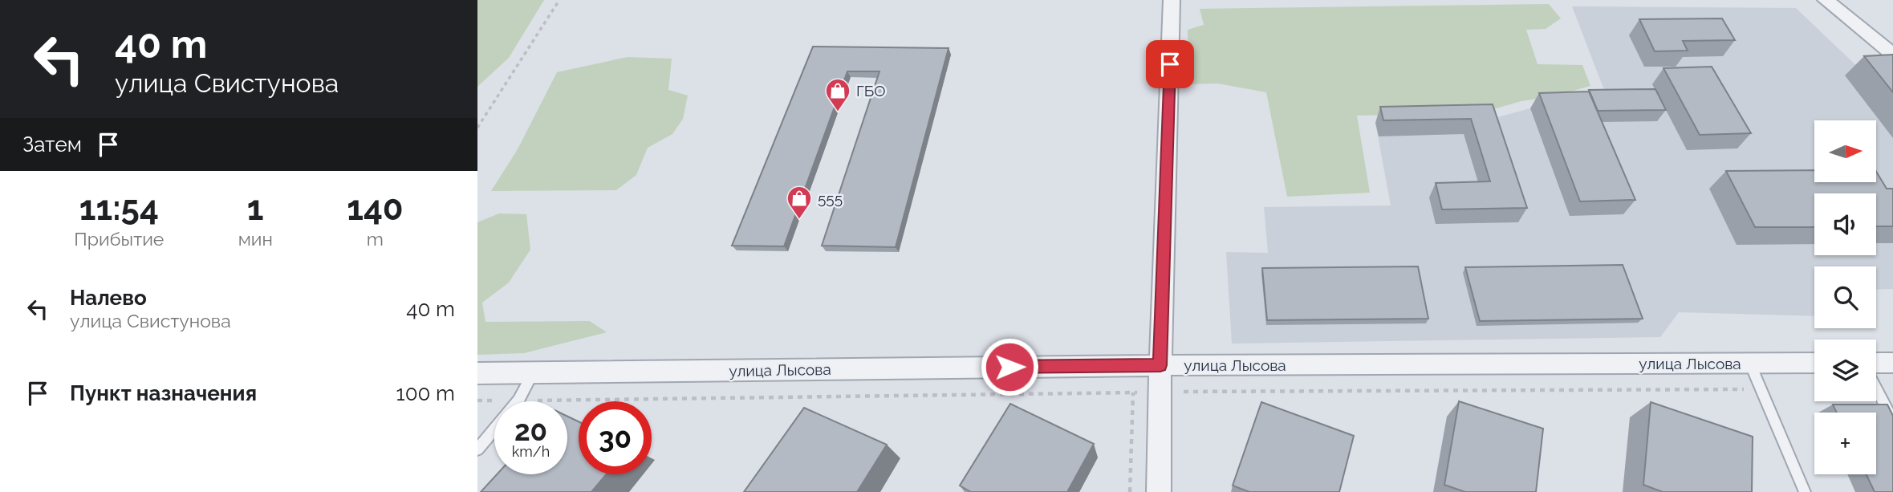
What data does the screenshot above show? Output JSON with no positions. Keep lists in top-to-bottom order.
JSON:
{
  "streets": {
    "street": ["улица Лысова"]
  },
  "places": {
    "shop": ["ГБО", "555"]
  },
  "north": "right",
  "page": {
    "turn": ["40 m", "улица Свистунова"],
    "then": "Затем",
    "map_buttons": "+",
    "eta": [
      "11:54",
      "Прибытие",
      "1",
      "мин",
      "140",
      "m"
    ],
    "list": [
      {
        "name": "Налево",
        "note": "улица Свистунова",
        "value": "40 m"
      },
      {
        "name": "Пункт назначения",
        "value": "100 m"
      }
    ],
    "speed": "20 km/h",
    "limit": "30"
  }
}
